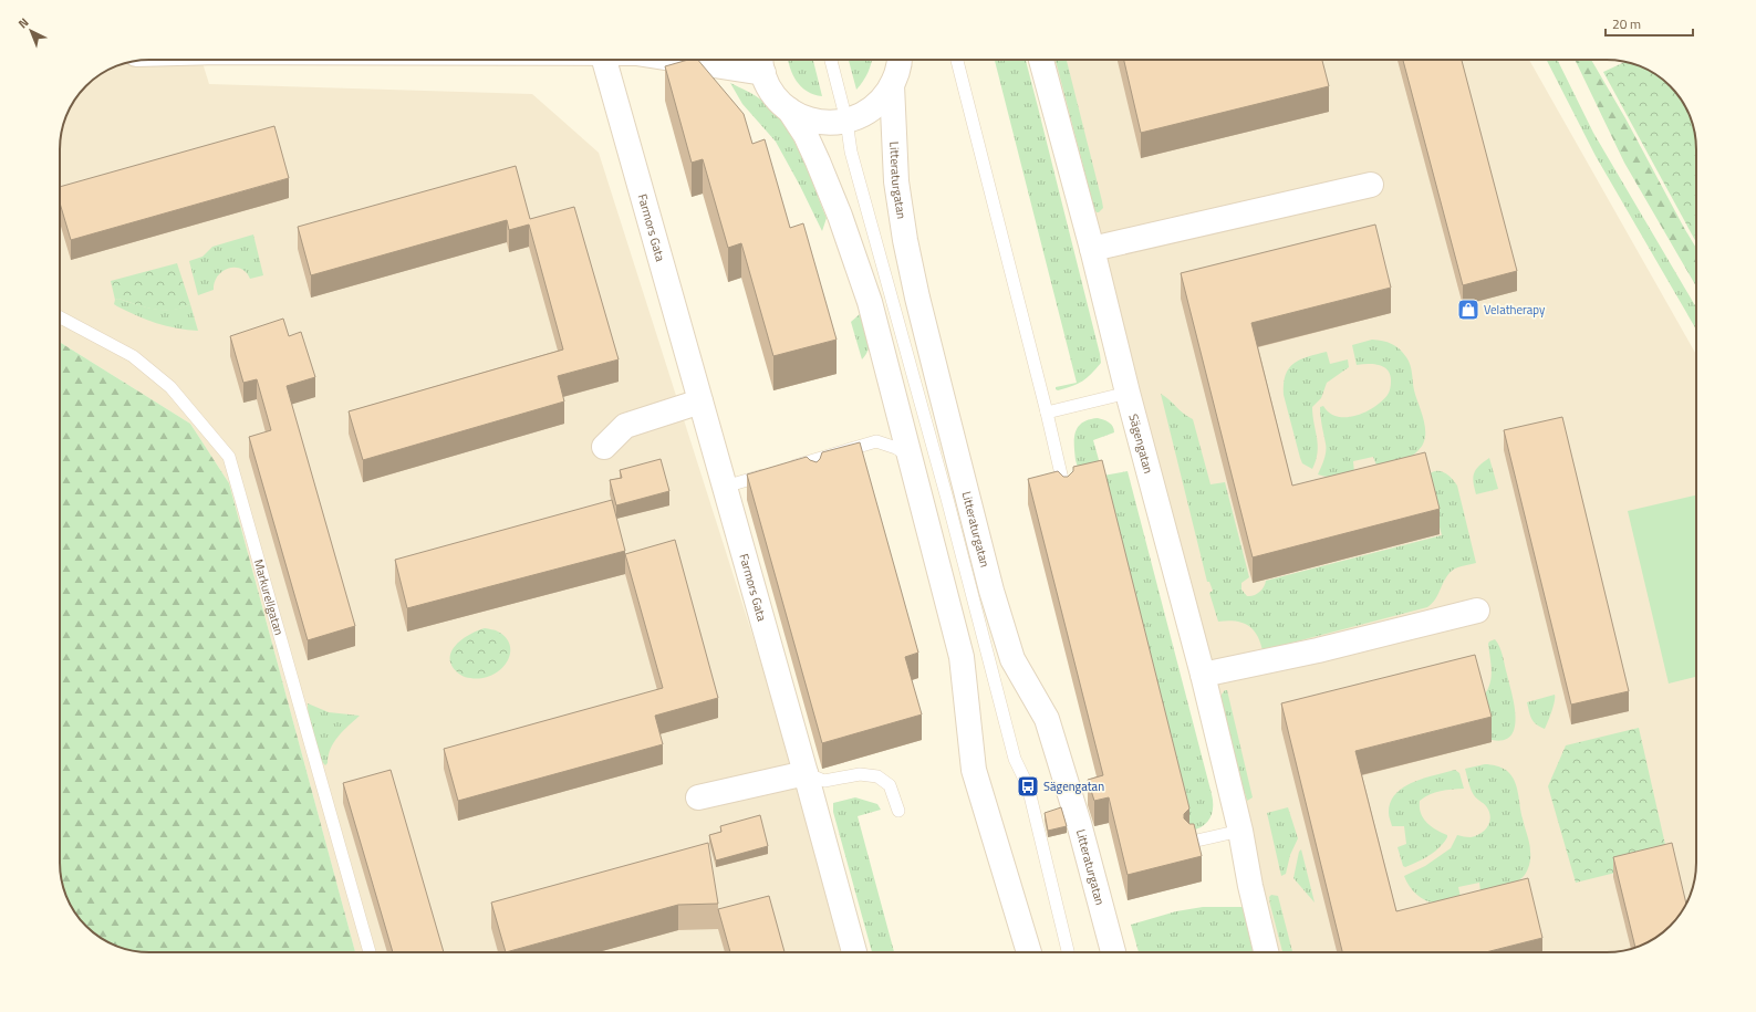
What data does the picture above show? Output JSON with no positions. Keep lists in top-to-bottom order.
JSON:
{
  "streets": {
    "street": ["Litteraturgatan", "Farmors Gata", "Sägengatan"],
    "lane": ["Markurellgatan"]
  },
  "places": {
    "shop": ["Velatherapy"],
    "bus stop": ["Sägengatan"]
  },
  "scale_bar": "20 m",
  "north": "top left"
}
